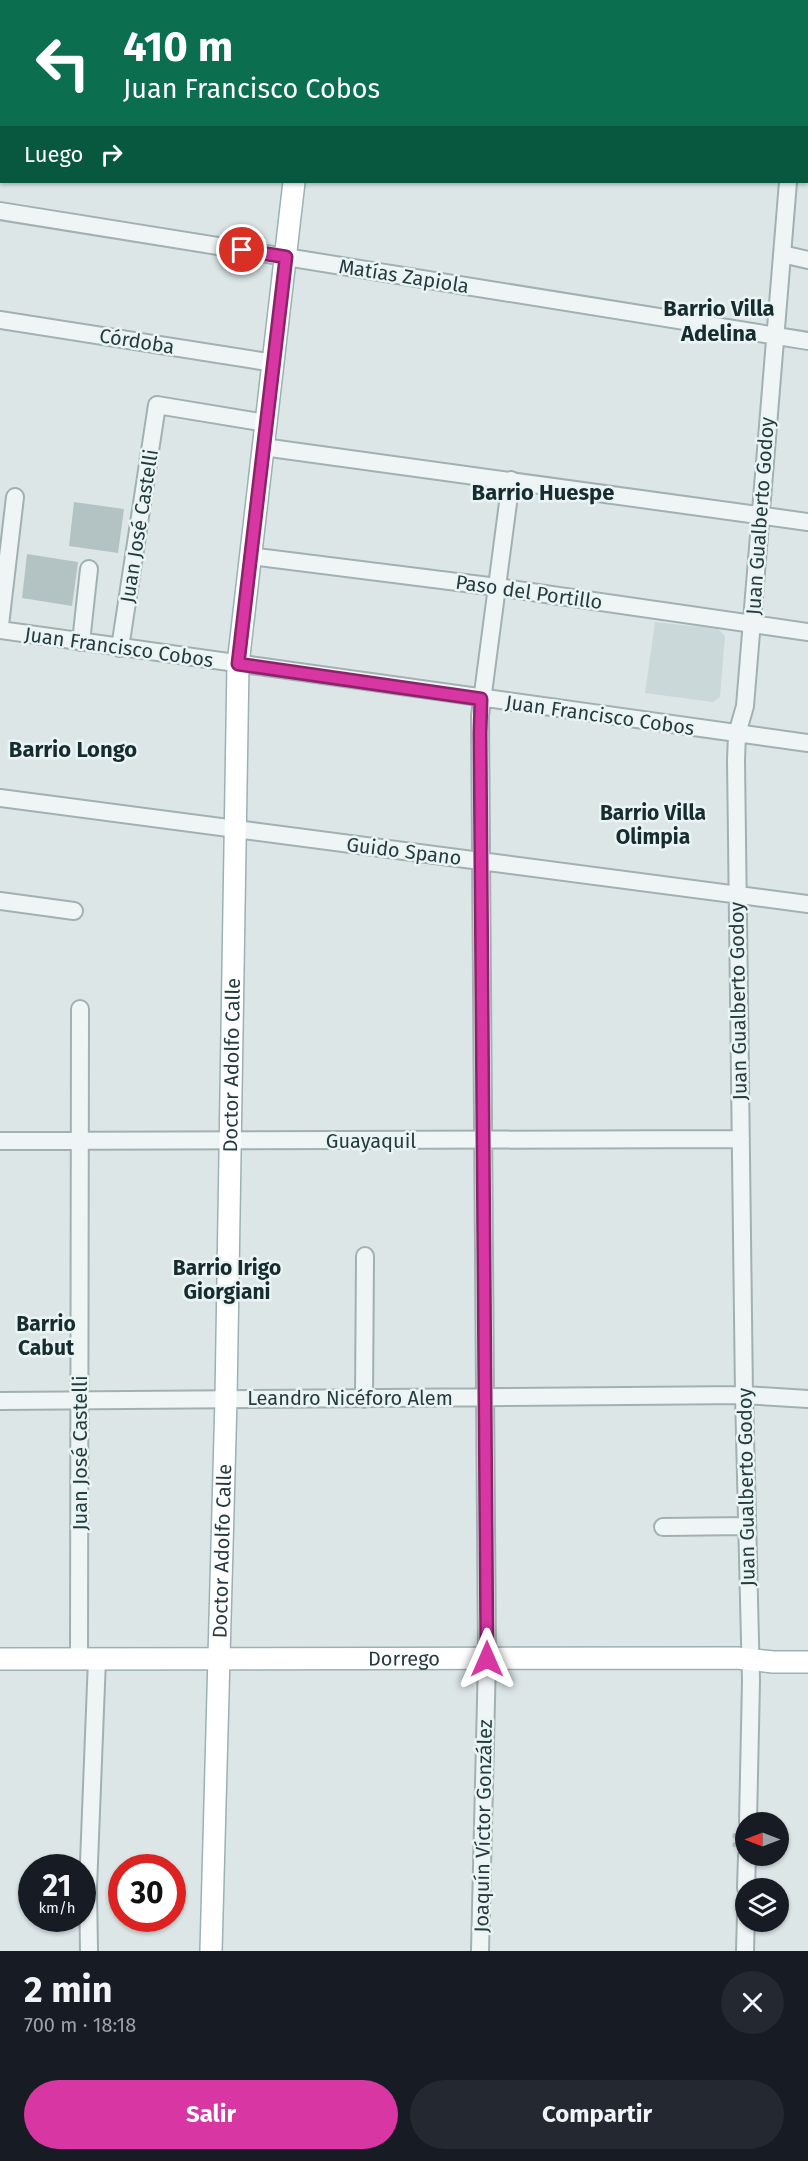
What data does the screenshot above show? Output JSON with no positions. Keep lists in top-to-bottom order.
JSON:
{
  "streets": {
    "main road": ["Doctor Adolfo Calle", "Dorrego"],
    "street": [
      "Matías Zapiola",
      "Córdoba",
      "Juan Gualberto Godoy",
      "Juan José Castelli",
      "Paso del Portillo",
      "Juan Francisco Cobos",
      "Guido Spano",
      "Guayaquil",
      "Leandro Nicéforo Alem",
      "Joaquín Víctor González"
    ]
  },
  "crossings": [
    ["Matías Zapiola", "Juan Gualberto Godoy"],
    ["Matías Zapiola", "Doctor Adolfo Calle"],
    ["Córdoba", "Doctor Adolfo Calle"],
    ["Juan Gualberto Godoy", "Paso del Portillo"],
    ["Juan Gualberto Godoy", "Juan Francisco Cobos"],
    ["Juan Gualberto Godoy", "Guido Spano"],
    ["Juan Gualberto Godoy", "Guayaquil"],
    ["Juan Gualberto Godoy", "Leandro Nicéforo Alem"],
    ["Juan Gualberto Godoy", "Dorrego"],
    ["Juan José Castelli", "Juan Francisco Cobos"],
    ["Juan José Castelli", "Doctor Adolfo Calle"],
    ["Juan José Castelli", "Guayaquil"],
    ["Juan José Castelli", "Leandro Nicéforo Alem"],
    ["Juan José Castelli", "Dorrego"],
    ["Paso del Portillo", "Doctor Adolfo Calle"],
    ["Paso del Portillo", "Joaquín Víctor González"],
    ["Juan Francisco Cobos", "Doctor Adolfo Calle"],
    ["Juan Francisco Cobos", "Joaquín Víctor González"],
    ["Guido Spano", "Doctor Adolfo Calle"],
    ["Guido Spano", "Joaquín Víctor González"],
    ["Doctor Adolfo Calle", "Guayaquil"],
    ["Doctor Adolfo Calle", "Leandro Nicéforo Alem"],
    ["Doctor Adolfo Calle", "Dorrego"],
    ["Guayaquil", "Joaquín Víctor González"],
    ["Leandro Nicéforo Alem", "Joaquín Víctor González"],
    ["Dorrego", "Joaquín Víctor González"]
  ],
  "districts": [
    "Barrio Villa Adelina",
    "Barrio Huespe",
    "Barrio Longo",
    "Barrio Villa Olimpia",
    "Barrio Irigo Giorgiani",
    "Barrio Cabut"
  ],
  "north": "left",
  "page": {
    "turn": ["410 m", "Juan Francisco Cobos"],
    "then": "Luego",
    "speed": "21 km/h",
    "limit": "30",
    "heading": ["2 min", "700 m · 18:18"],
    "buttons": ["Salir", "Compartir"]
  }
}
